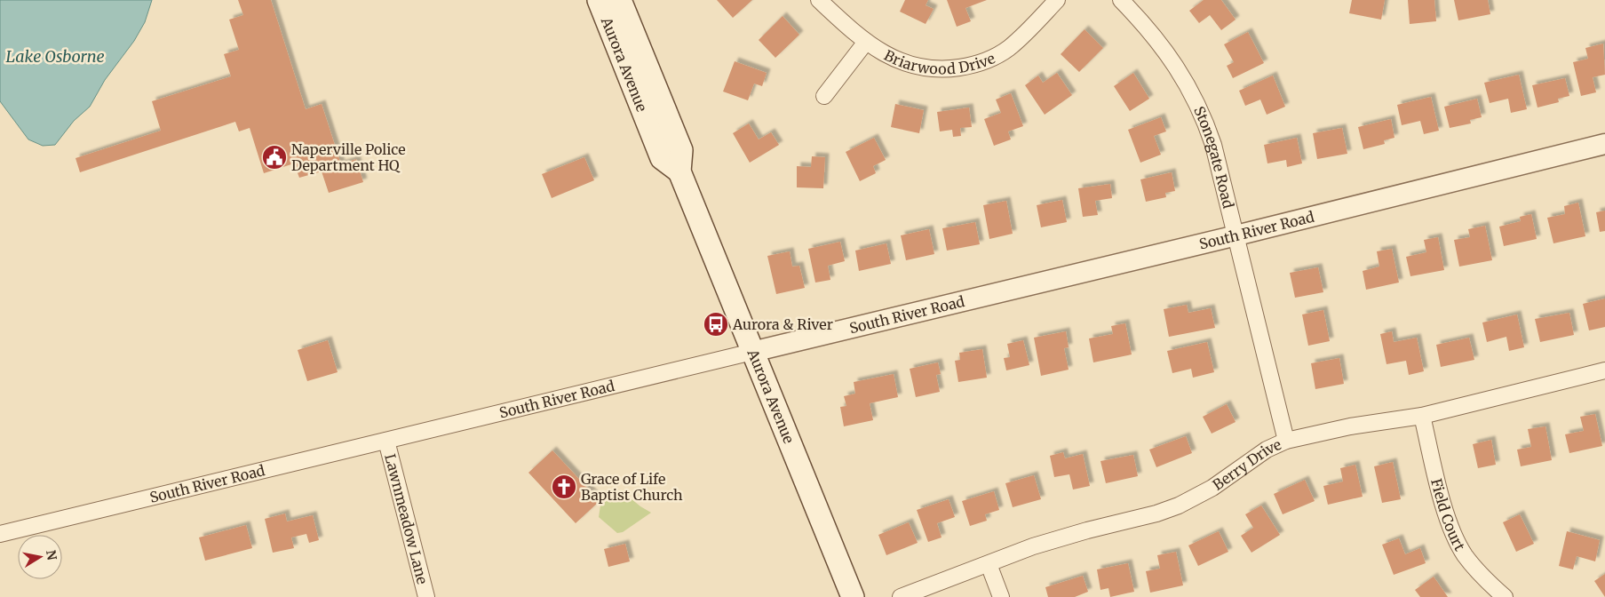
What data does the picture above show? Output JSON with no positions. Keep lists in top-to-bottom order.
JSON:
{
  "streets": {
    "main road": ["Aurora Avenue"],
    "street": [
      "Briarwood Drive",
      "Stonegate Road",
      "South River Road",
      "Berry Drive",
      "Field Court",
      "Lawnmeadow Lane"
    ]
  },
  "crossings": [
    ["Aurora Avenue", "South River Road"],
    ["Stonegate Road", "South River Road"],
    ["Stonegate Road", "Berry Drive"],
    ["South River Road", "Lawnmeadow Lane"],
    ["Berry Drive", "Field Court"]
  ],
  "water": ["Lake Osborne"],
  "places": {
    "public building": ["Naperville Police Department HQ"],
    "bus stop": ["Aurora & River"],
    "church": ["Grace of Life Baptist Church"]
  },
  "north": "right"
}
